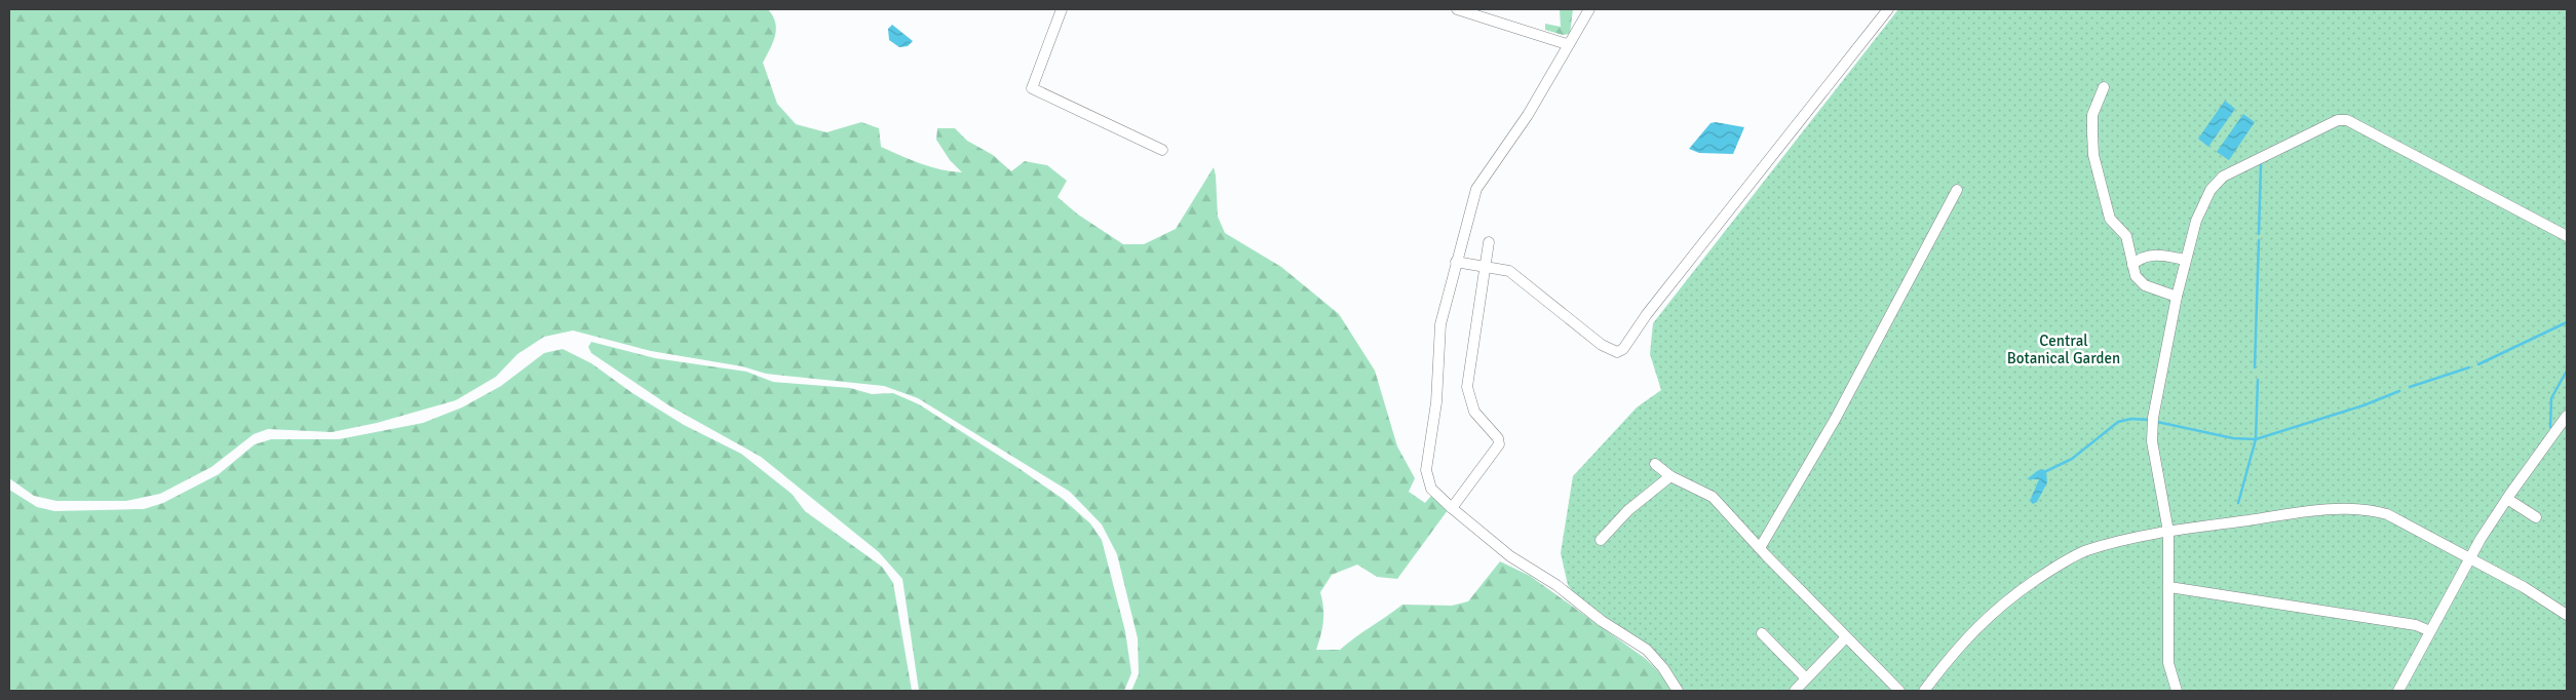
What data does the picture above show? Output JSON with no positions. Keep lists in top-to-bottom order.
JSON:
{
  "parks": ["Central Botanical Garden"]
}
